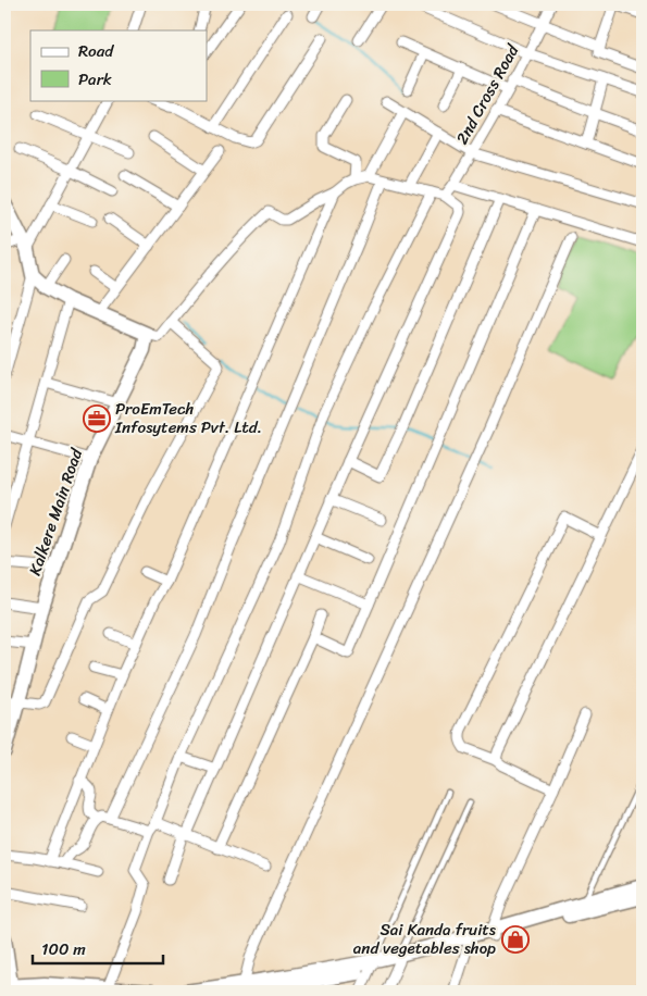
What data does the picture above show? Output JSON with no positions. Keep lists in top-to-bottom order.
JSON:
{
  "streets": {
    "main road": ["Kalkere Main Road"],
    "street": ["2nd Cross Road"]
  },
  "places": {
    "office": ["ProEmTech Infosytems Pvt. Ltd."],
    "shop": ["Sai Kanda fruits and vegetables shop"]
  },
  "legend": ["Road", "Park"],
  "scale_bar": "100 m"
}
